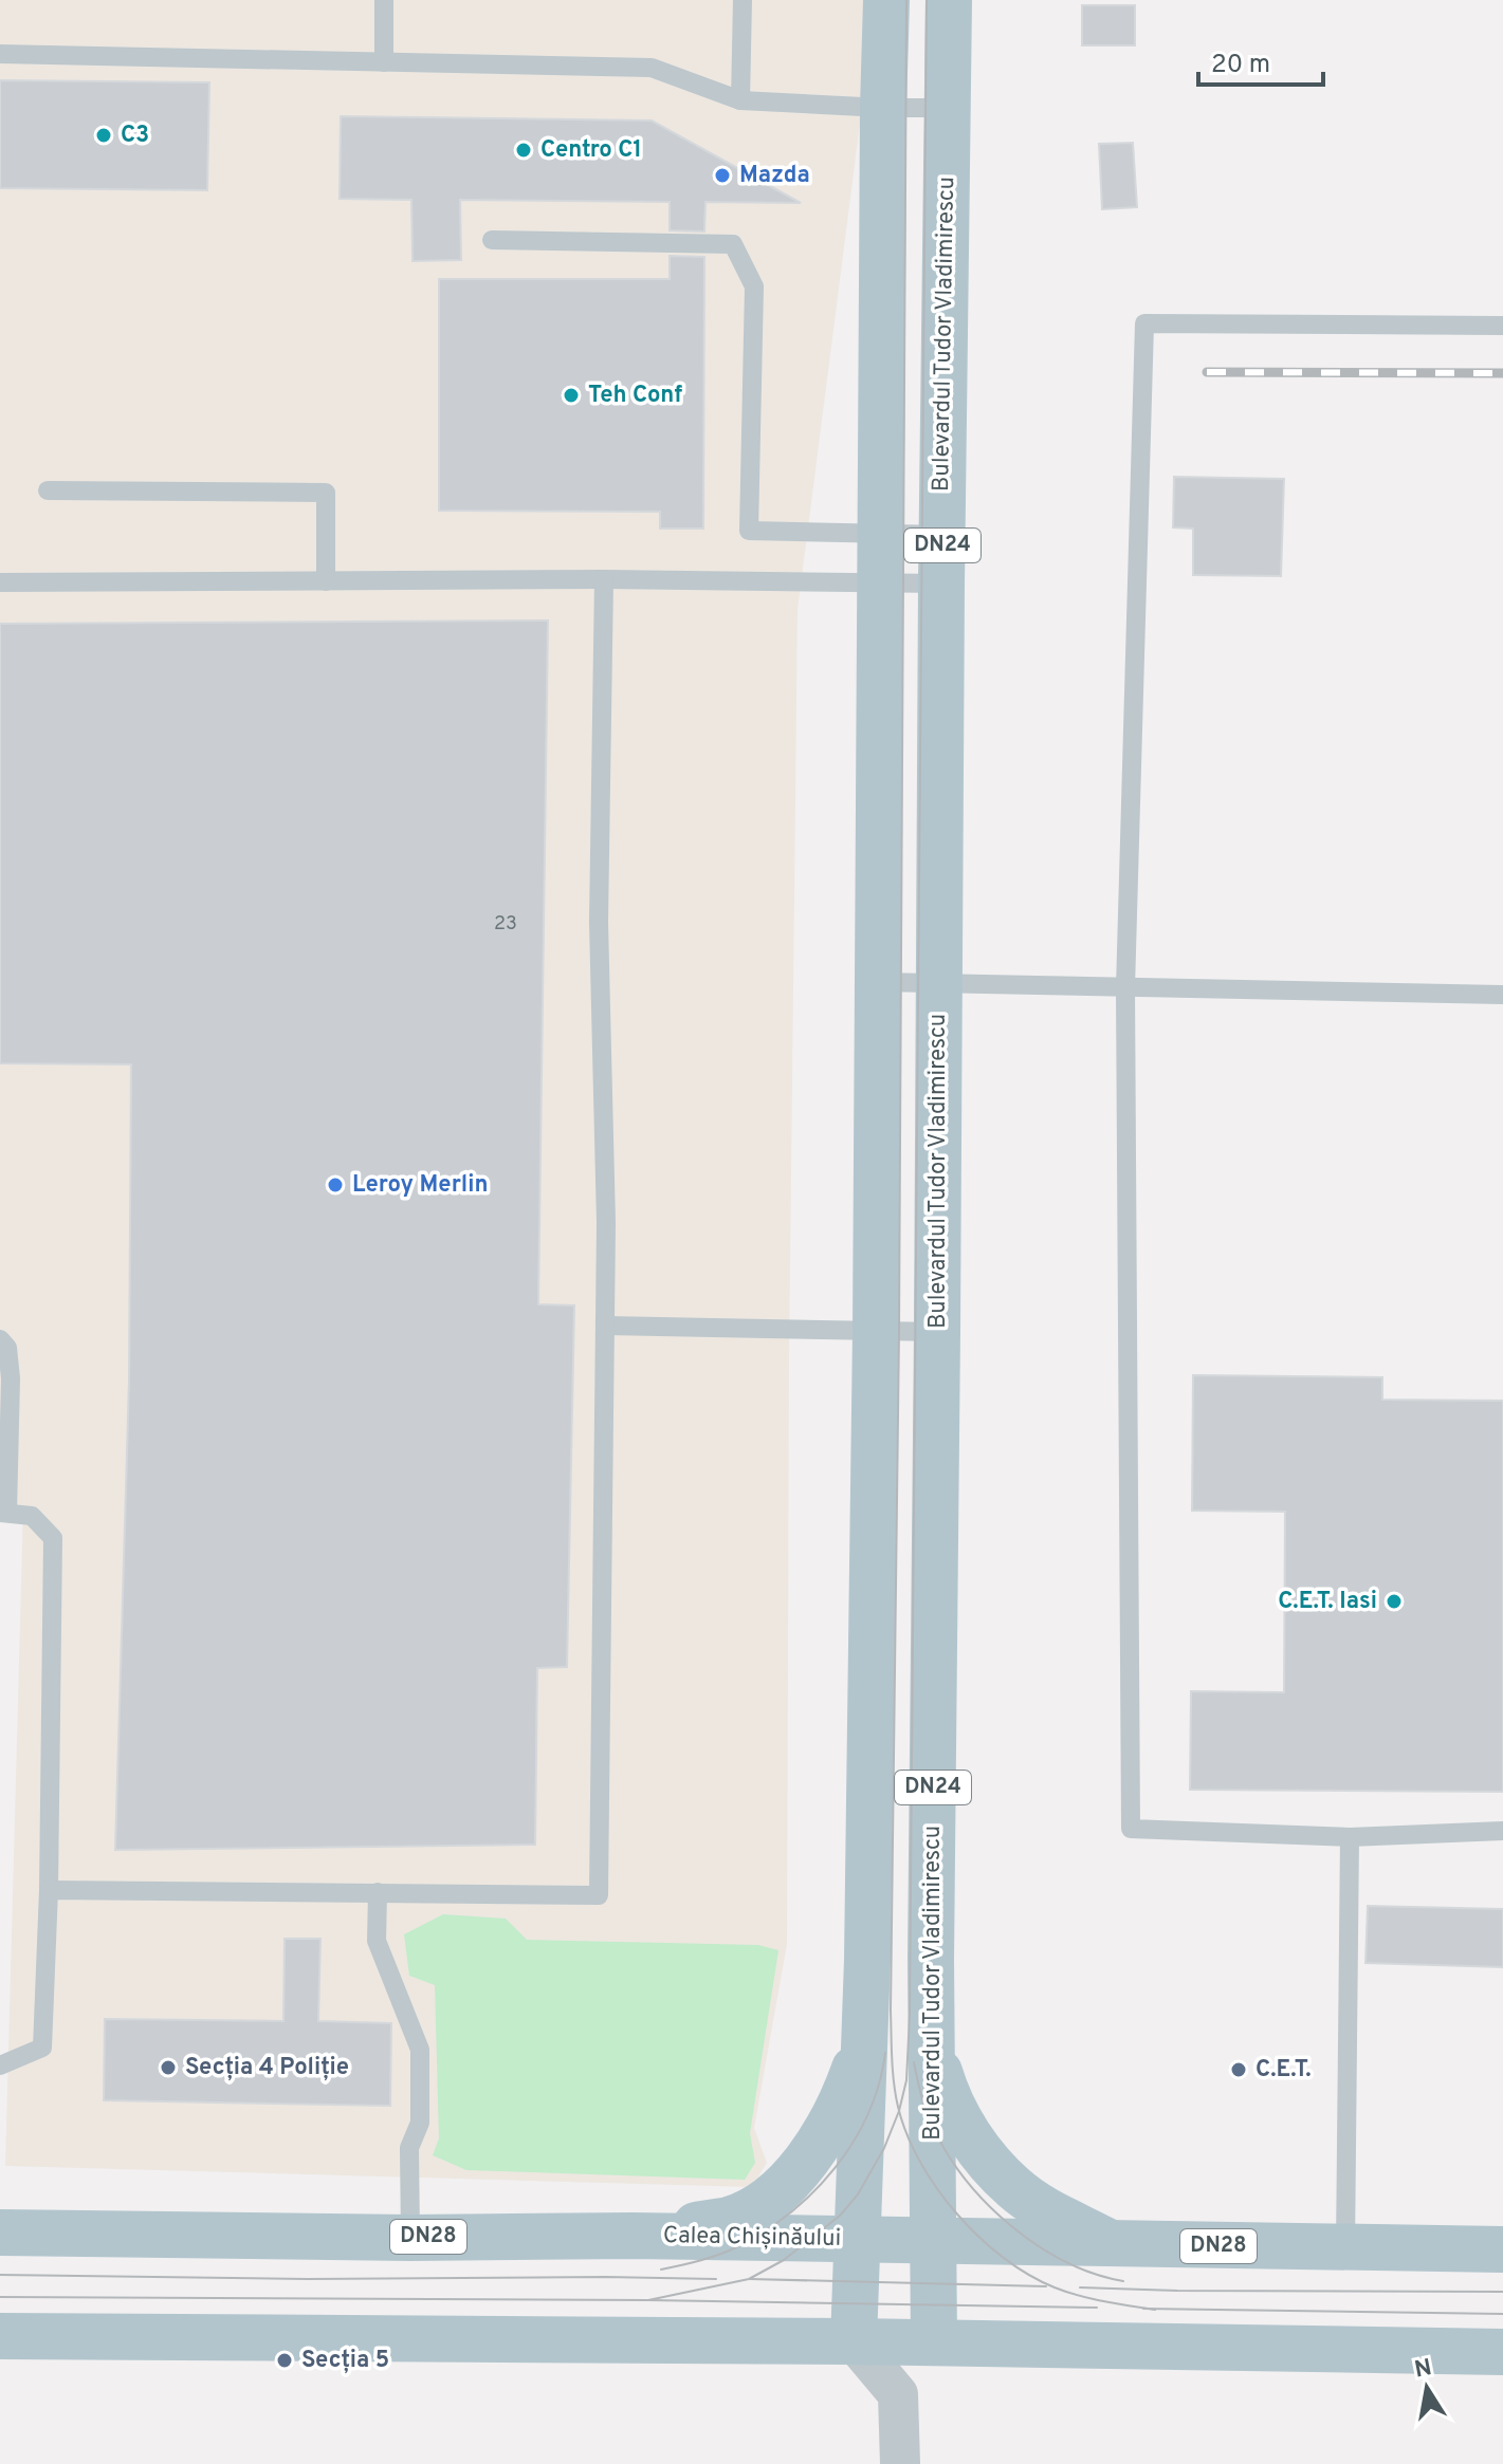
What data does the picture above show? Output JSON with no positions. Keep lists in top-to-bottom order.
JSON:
{
  "streets": {
    "main road": [
      "Bulevardul Tudor Vladimirescu",
      "DN24",
      "DN28",
      "Calea Chișinăului"
    ]
  },
  "crossings": [
    ["Bulevardul Tudor Vladimirescu", "Calea Chișinăului"],
    ["DN24", "Calea Chișinăului"]
  ],
  "places": [
    "C3",
    "Centro C1",
    "Mazda",
    "Teh Conf",
    "Leroy Merlin",
    "C.E.T. Iasi",
    "Secția 4 Poliție",
    "C.E.T.",
    "Secția 5"
  ],
  "house_numbers": ["23"],
  "scale_bar": "20 m",
  "north": "top"
}
